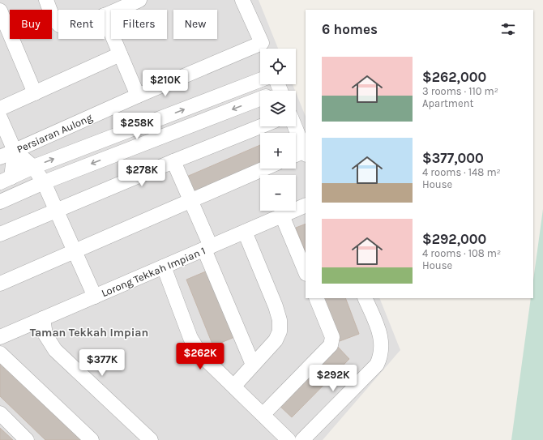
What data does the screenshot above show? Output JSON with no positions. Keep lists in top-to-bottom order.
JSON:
{
  "streets": {
    "street": ["Persiaran Aulong", "Lorong Tekkah Impian 1"]
  },
  "districts": ["Taman Tekkah Impian"],
  "page": {
    "chip": [
      "Buy",
      "Rent",
      "Filters",
      "New"
    ],
    "heading": "6 homes",
    "map_buttons": ["+", "−"],
    "list": [
      {
        "name": "$262,000",
        "note": "3 rooms · 110 m² · Apartment"
      },
      {
        "name": "$377,000",
        "note": "4 rooms · 148 m² · House"
      },
      {
        "name": "$292,000",
        "note": "4 rooms · 108 m² · House"
      }
    ],
    "price": [
      "$210K",
      "$258K",
      "$278K",
      "$262K",
      "$377K",
      "$292K"
    ]
  }
}
